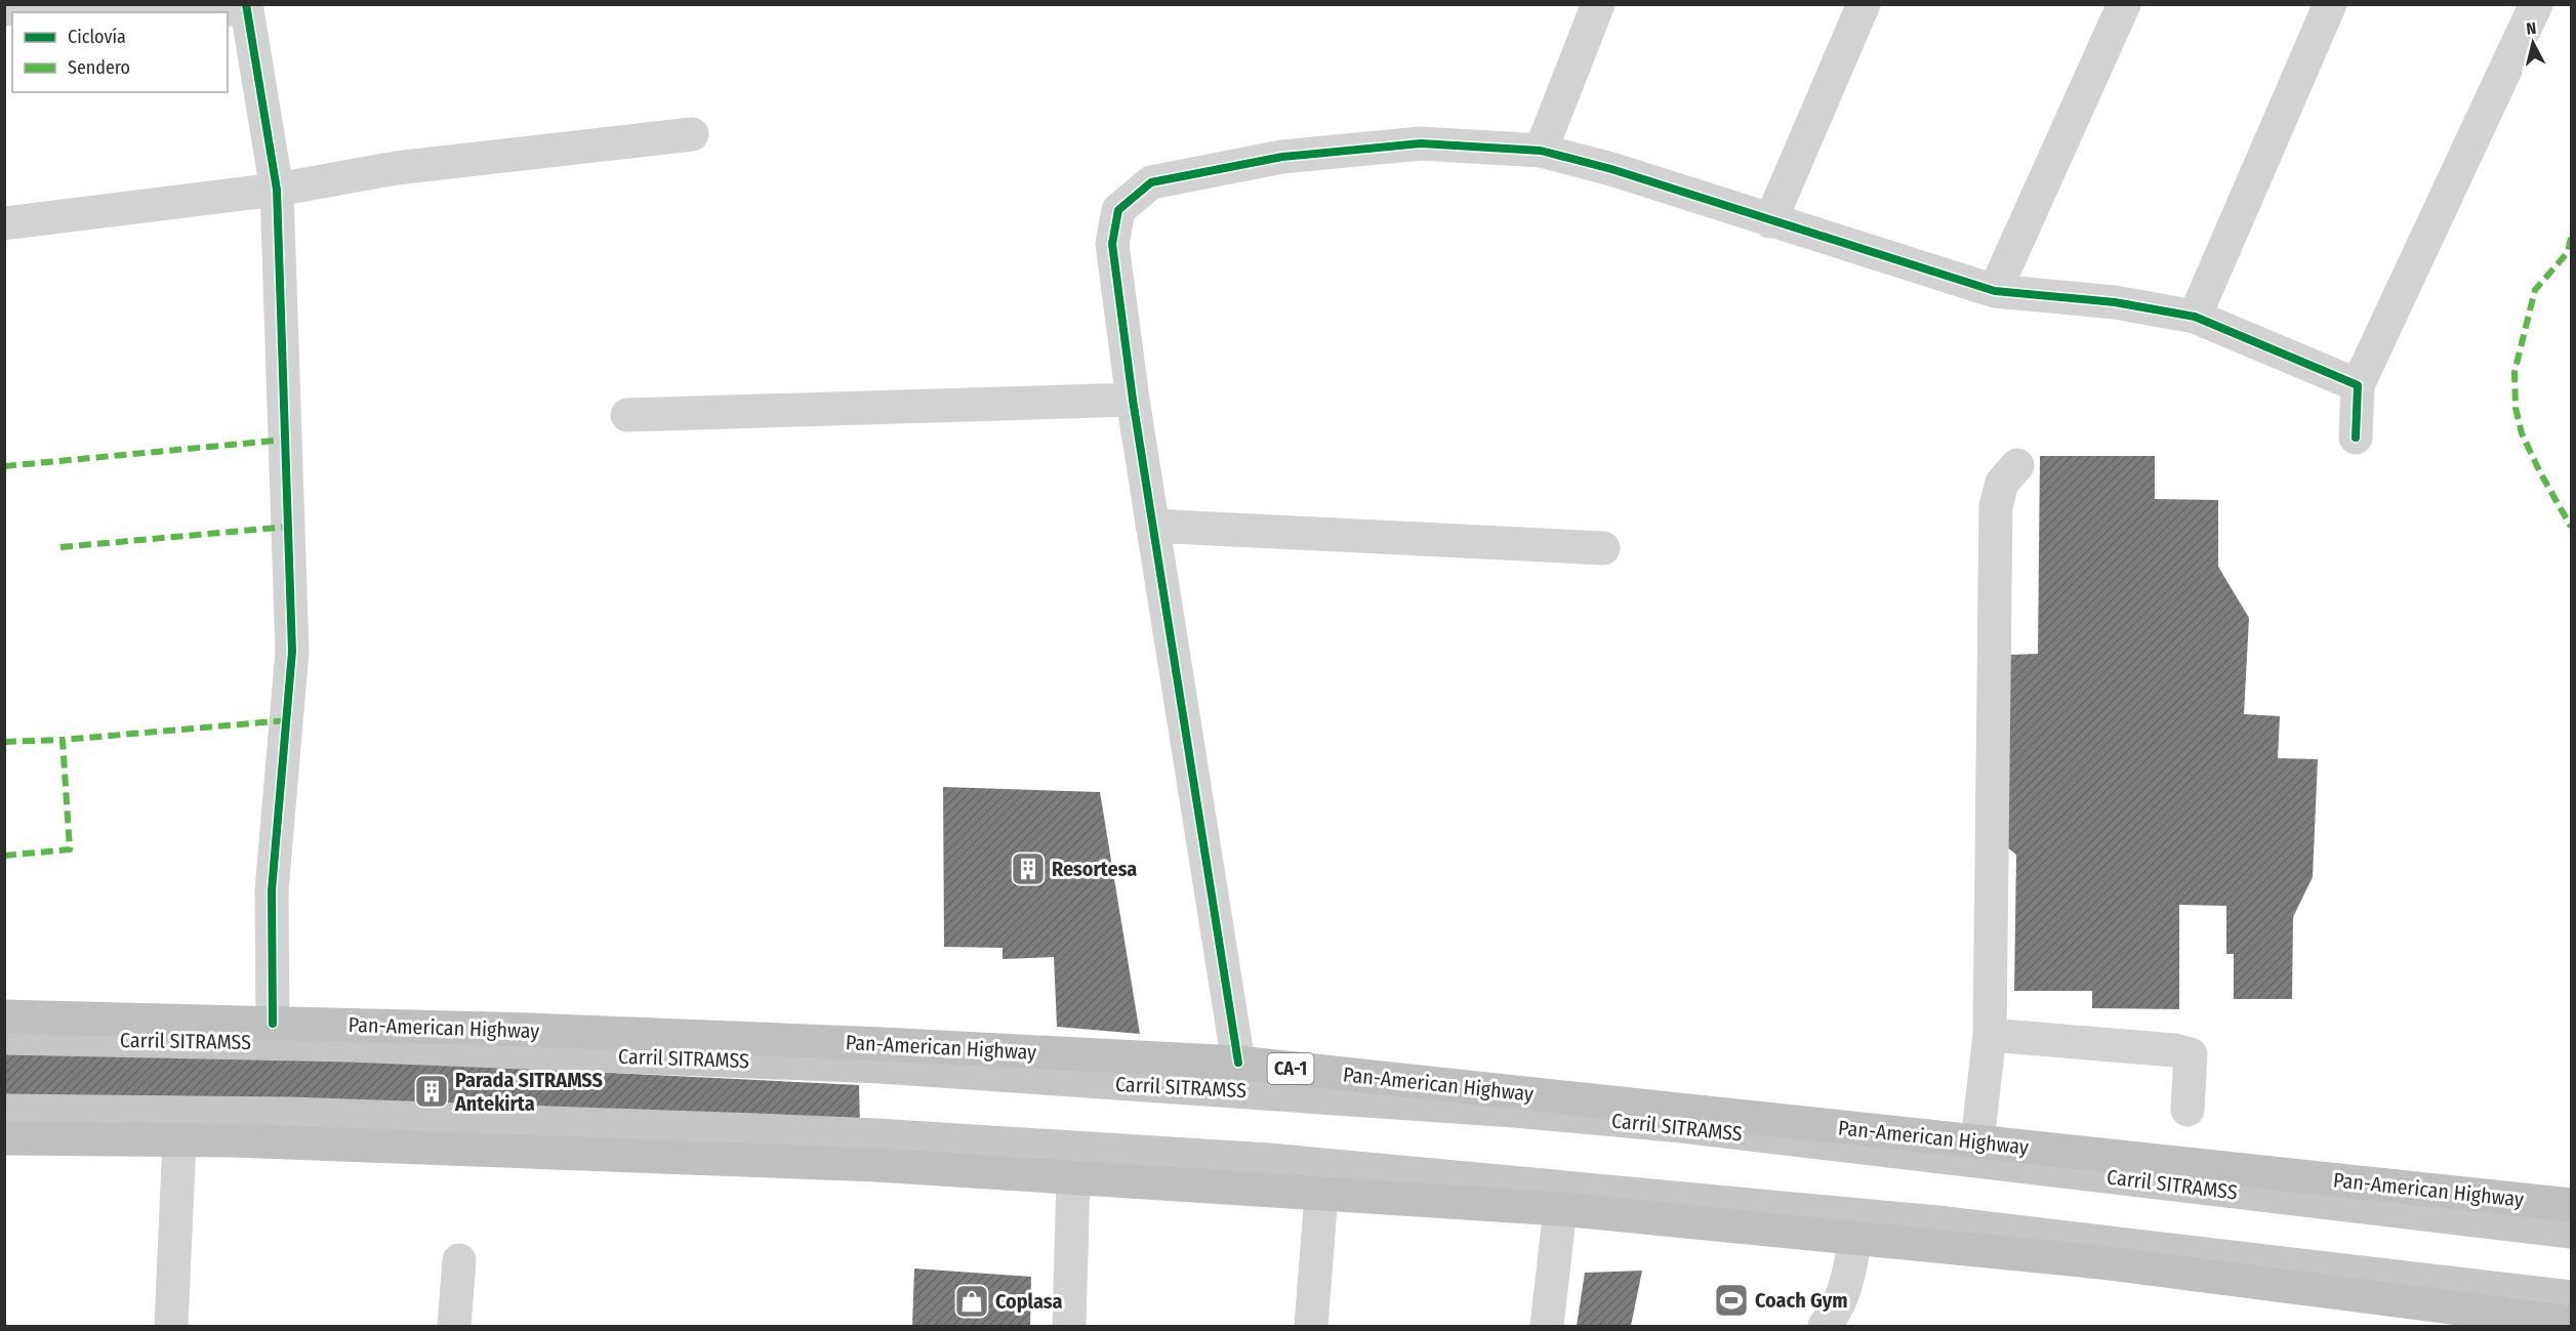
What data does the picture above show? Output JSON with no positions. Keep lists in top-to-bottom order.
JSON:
{
  "streets": {
    "highway": ["Pan-American Highway", "CA-1"],
    "main road": ["Carril SITRAMSS"]
  },
  "places": {
    "building": ["Resortesa", "Parada SITRAMSS Antekirta"],
    "sports": ["Coach Gym"],
    "shop": ["Coplasa"]
  },
  "legend": ["Ciclovía", "Sendero"],
  "north": "top"
}
